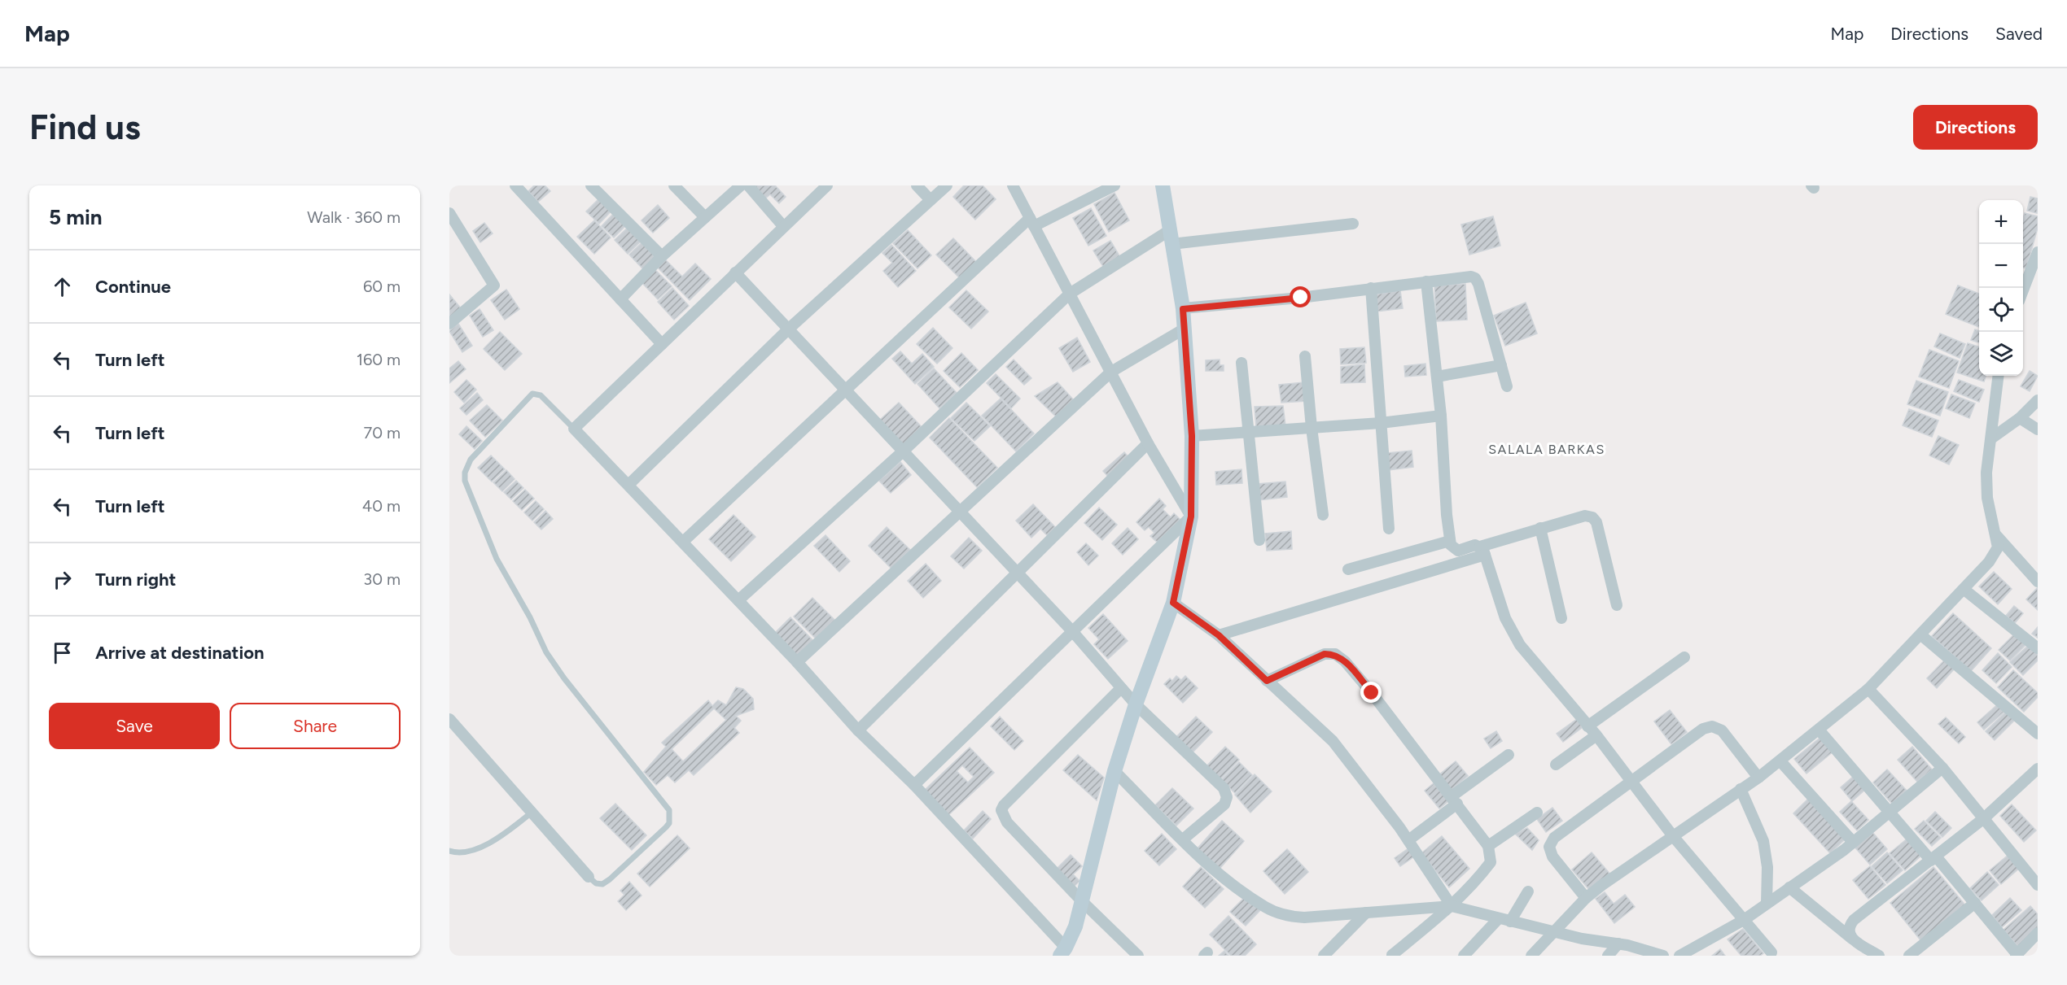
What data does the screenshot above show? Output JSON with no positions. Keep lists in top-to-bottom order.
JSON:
{
  "districts": ["SALALA BARKAS"],
  "page": {
    "header": "Map",
    "nav": ["Map", "Directions", "Saved"],
    "buttons": [
      "Directions",
      ["Save", "Share"]
    ],
    "title": "Find us",
    "heading": ["5 min", "Walk · 360 m"],
    "map_buttons": ["+", "−"],
    "list": [
      ["Continue", "60 m"],
      ["Turn left", "160 m"],
      ["Turn left", "70 m"],
      ["Turn left", "40 m"],
      ["Turn right", "30 m"],
      "Arrive at destination"
    ]
  }
}
